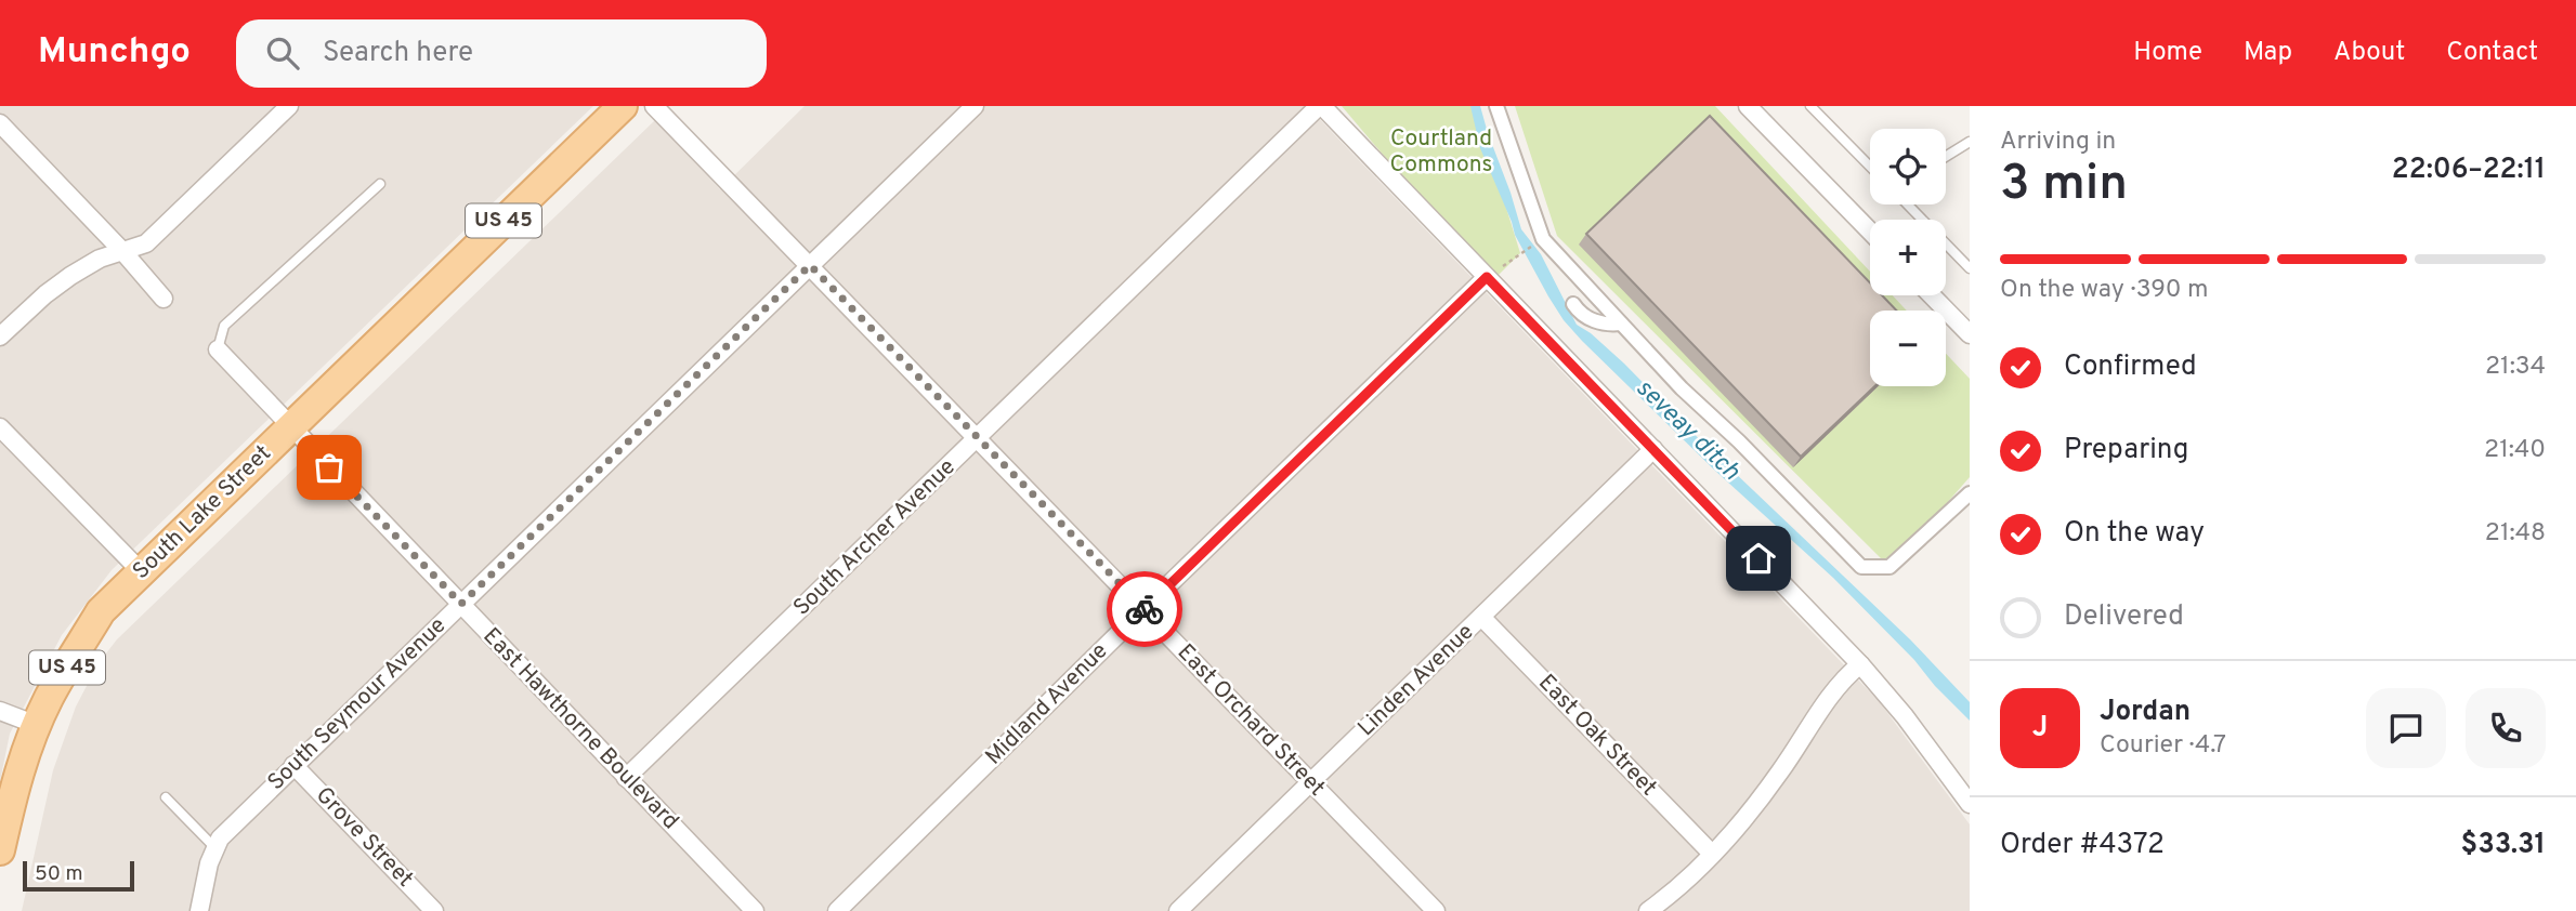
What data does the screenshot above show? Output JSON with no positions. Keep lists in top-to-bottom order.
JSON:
{
  "streets": {
    "main road": ["US 45", "South Lake Street"],
    "street": [
      "South Archer Avenue",
      "Linden Avenue",
      "South Seymour Avenue",
      "Midland Avenue",
      "East Orchard Street",
      "East Hawthorne Boulevard",
      "East Oak Street",
      "Grove Street"
    ]
  },
  "crossings": [
    ["South Lake Street", "East Hawthorne Boulevard"],
    ["South Archer Avenue", "East Orchard Street"],
    ["South Archer Avenue", "East Hawthorne Boulevard"],
    ["Linden Avenue", "East Orchard Street"],
    ["Linden Avenue", "East Oak Street"],
    ["South Seymour Avenue", "East Orchard Street"],
    ["South Seymour Avenue", "East Hawthorne Boulevard"],
    ["South Seymour Avenue", "Grove Street"],
    ["Midland Avenue", "East Orchard Street"]
  ],
  "water": ["seveay ditch"],
  "parks": ["Courtland Commons"],
  "scale_bar": "50 m",
  "page": {
    "header": "Munchgo",
    "search": "Search here",
    "nav": [
      "Home",
      "Map",
      "About",
      "Contact"
    ],
    "heading": ["3 min", "Arriving in", "22:06–22:11"],
    "panel": [
      "Jordan",
      "Courier · 4.7",
      "Order #4372",
      "$33.31"
    ],
    "map_buttons": ["+", "−"],
    "bar": "On the way · 390 m",
    "list": [
      ["Confirmed", "21:34"],
      ["Preparing", "21:40"],
      ["On the way", "21:48"],
      "Delivered"
    ],
    "round": "J",
    "scale": "50 m"
  }
}
